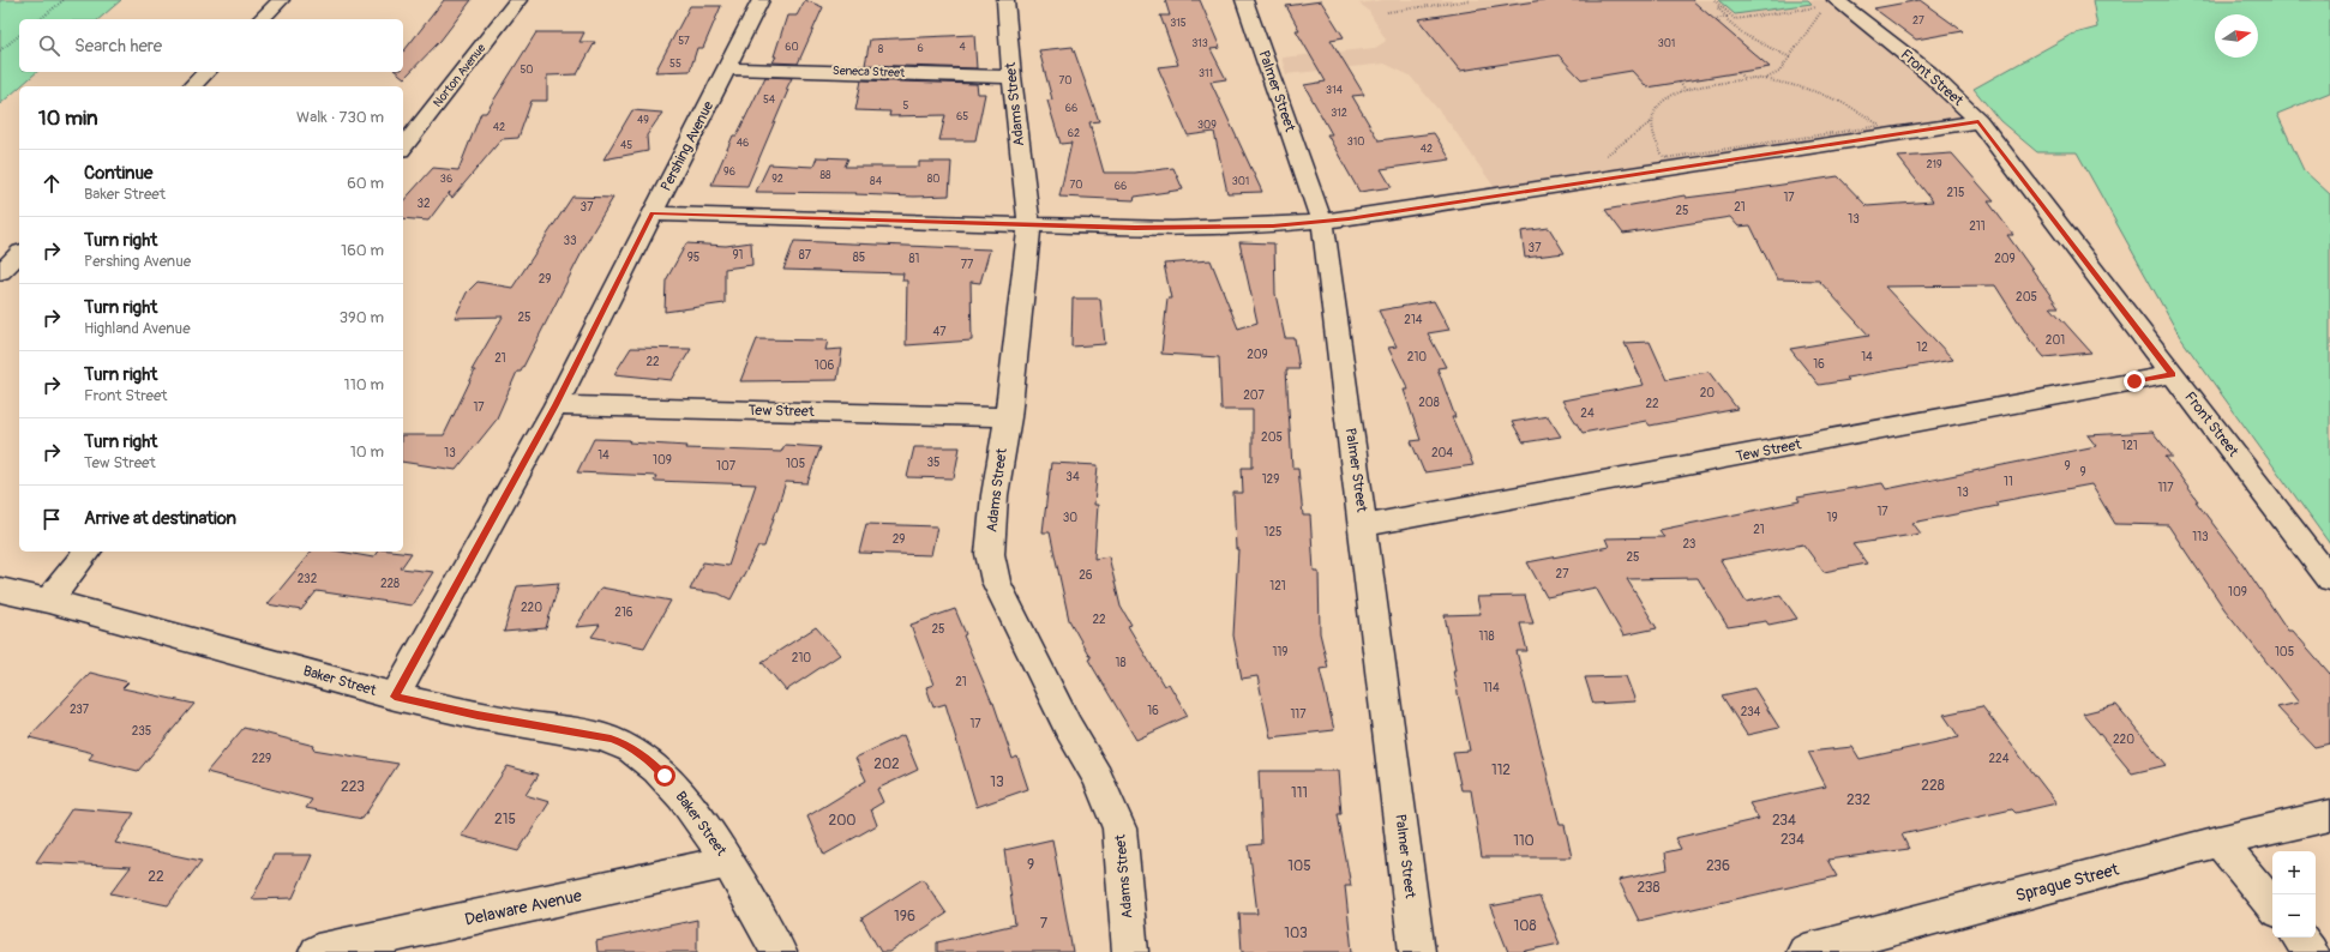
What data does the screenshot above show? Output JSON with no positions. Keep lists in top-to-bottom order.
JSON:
{
  "streets": {
    "street": [
      "Seneca Street",
      "Norton Avenue",
      "Front Street",
      "Palmer Street",
      "Adams Street",
      "Pershing Avenue",
      "Tew Street",
      "Baker Street",
      "Sprague Street",
      "Delaware Avenue"
    ]
  },
  "crossings": [
    ["Seneca Street", "Adams Street"],
    ["Seneca Street", "Pershing Avenue"],
    ["Front Street", "Tew Street"],
    ["Palmer Street", "Tew Street"],
    ["Adams Street", "Tew Street"],
    ["Pershing Avenue", "Tew Street"],
    ["Pershing Avenue", "Baker Street"],
    ["Baker Street", "Delaware Avenue"]
  ],
  "house_numbers": [
    "27",
    "315",
    "57",
    "313",
    "301",
    "60",
    "4",
    "6",
    "8",
    "55",
    "50",
    "311",
    "70",
    "314",
    "54",
    "5",
    "66",
    "312",
    "65",
    "49",
    "309",
    "42",
    "62",
    "310",
    "46",
    "45",
    "42",
    "219",
    "96",
    "88",
    "36",
    "92",
    "80",
    "84",
    "301",
    "70",
    "66",
    "215",
    "17",
    "32",
    "37",
    "21",
    "25",
    "13",
    "211",
    "33",
    "37",
    "91",
    "87",
    "95",
    "85",
    "81",
    "209",
    "77",
    "29",
    "205",
    "25",
    "214",
    "47",
    "201",
    "12",
    "209",
    "210",
    "14",
    "21",
    "22",
    "16",
    "106",
    "20",
    "207",
    "208",
    "22",
    "17",
    "24",
    "205",
    "121",
    "13",
    "204",
    "14",
    "109",
    "35",
    "105",
    "107",
    "9",
    "9",
    "34",
    "129",
    "11",
    "117",
    "13",
    "17",
    "30",
    "19",
    "21",
    "125",
    "113",
    "29",
    "23",
    "25",
    "27",
    "26",
    "232",
    "228",
    "121",
    "109",
    "220",
    "216",
    "22",
    "25",
    "118",
    "119",
    "105",
    "210",
    "18",
    "21",
    "114",
    "237",
    "16",
    "234",
    "117",
    "17",
    "235",
    "220",
    "229",
    "224",
    "202",
    "112",
    "13",
    "228",
    "223",
    "111",
    "232",
    "215",
    "200",
    "234",
    "234",
    "110",
    "9",
    "105",
    "236",
    "22",
    "238",
    "196",
    "7",
    "108",
    "103"
  ],
  "north": "right",
  "page": {
    "search": "Search here",
    "heading": ["10 min", "Walk · 730 m"],
    "list": [
      ["Continue", "Baker Street", "60 m"],
      ["Turn right", "Pershing Avenue", "160 m"],
      ["Turn right", "Highland Avenue", "390 m"],
      ["Turn right", "Front Street", "110 m"],
      ["Turn right", "Tew Street", "10 m"],
      "Arrive at destination"
    ],
    "map_buttons": ["+", "−"]
  }
}
